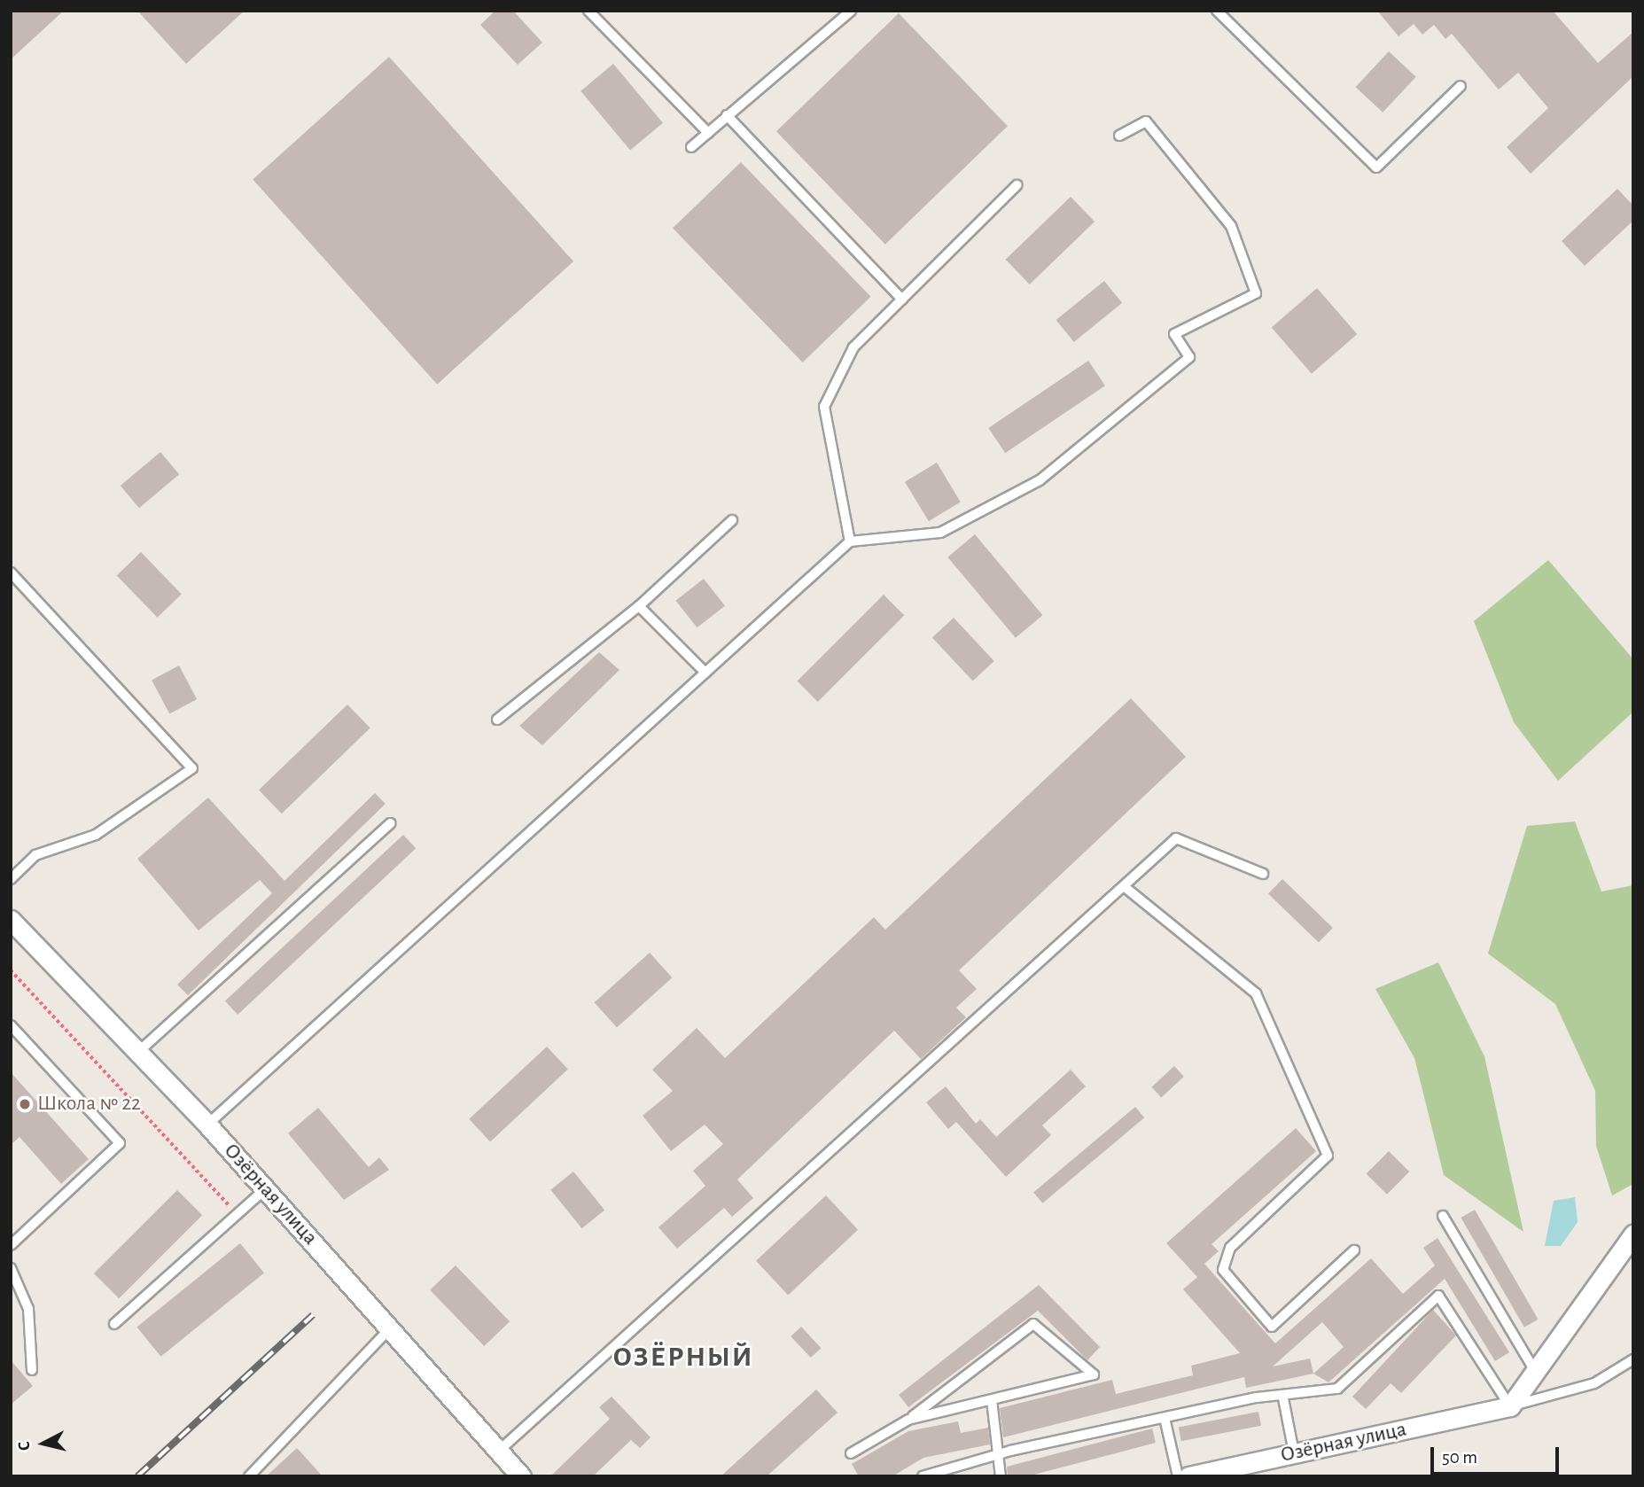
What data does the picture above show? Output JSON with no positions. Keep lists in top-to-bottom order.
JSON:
{
  "streets": {
    "street": ["Озёрная улица"]
  },
  "districts": ["ОЗЁРНЫЙ"],
  "places": ["Школа № 22"],
  "scale_bar": "50 m",
  "north": "left"
}
